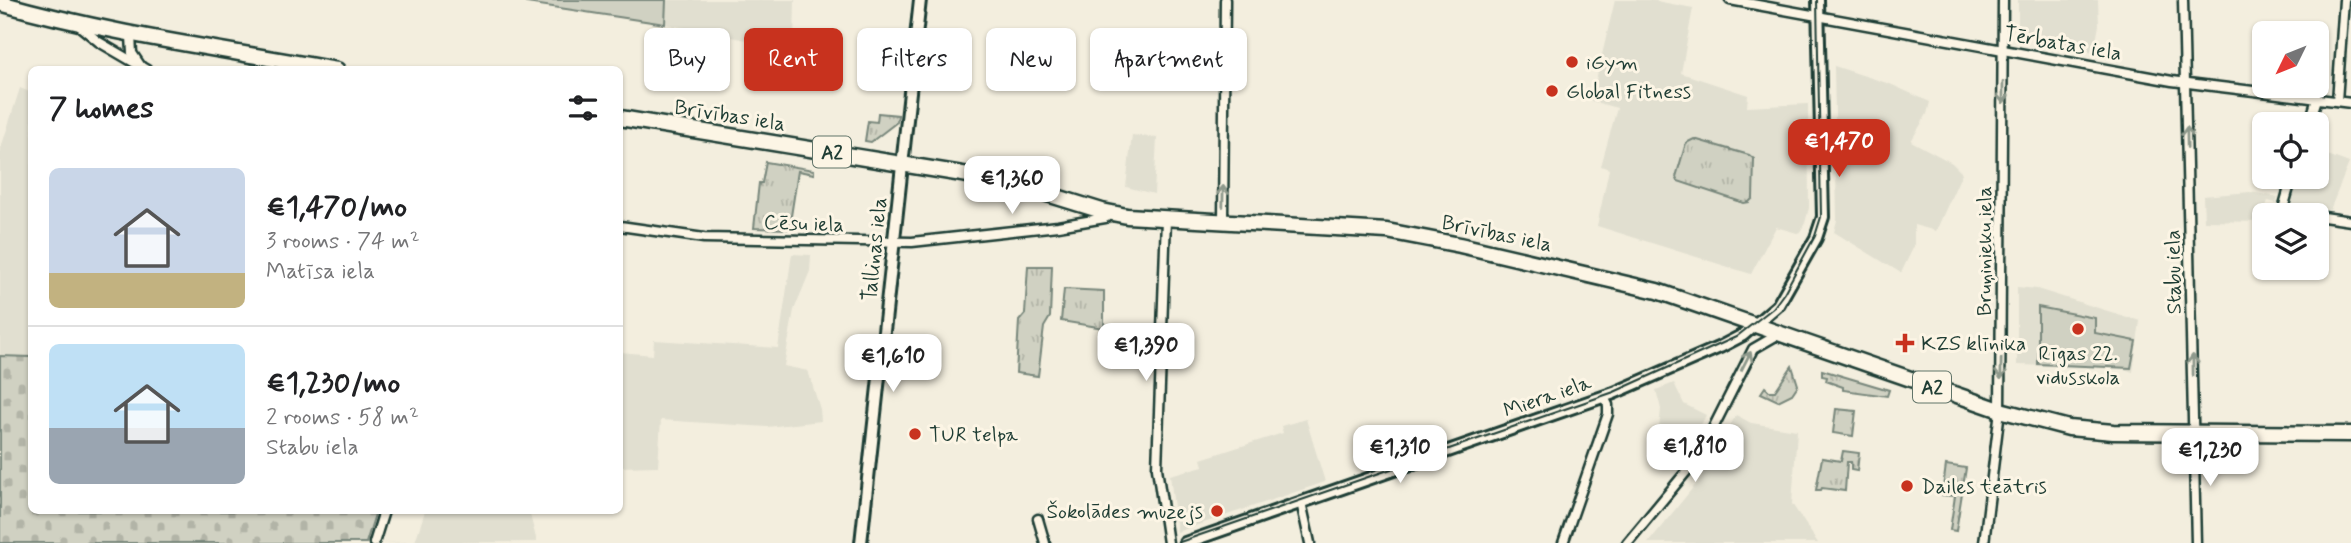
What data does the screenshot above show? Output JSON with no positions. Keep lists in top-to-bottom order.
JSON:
{
  "streets": {
    "highway": ["Brīvības iela", "A2"],
    "street": [
      "Tērbatas iela",
      "Cēsu iela",
      "Tallinas iela",
      "Bruņinieku iela",
      "Stabu iela",
      "Miera iela"
    ]
  },
  "crossings": [
    ["Tērbatas iela", "Bruņinieku iela"],
    ["Tērbatas iela", "Stabu iela"],
    ["Tērbatas iela", "Miera iela"],
    ["Brīvības iela", "Cēsu iela"],
    ["Brīvības iela", "Tallinas iela"],
    ["Brīvības iela", "Bruņinieku iela"],
    ["Brīvības iela", "Stabu iela"],
    ["Brīvības iela", "Miera iela"],
    ["Cēsu iela", "Tallinas iela"]
  ],
  "one_way": ["Bruņinieku iela", "Stabu iela"],
  "places": {
    "other": [
      "iGym",
      "Global Fitness",
      "Rīgas 22. vidusskola",
      "TUR telpa",
      "Dailes teātris",
      "Šokolādes muzejs"
    ],
    "health": ["KZS klīnika"]
  },
  "north": "bottom left",
  "page": {
    "chip": [
      "Buy",
      "Rent",
      "Filters",
      "New",
      "Apartment"
    ],
    "heading": "7 homes",
    "price": [
      "€1,470",
      "€1,360",
      "€1,390",
      "€1,610",
      "€1,810",
      "€1,310",
      "€1,230"
    ],
    "list": [
      {
        "name": "€1,470/mo",
        "note": "3 rooms · 74 m² · Matīsa iela"
      },
      {
        "name": "€1,230/mo",
        "note": "2 rooms · 58 m² · Stabu iela"
      }
    ]
  }
}
